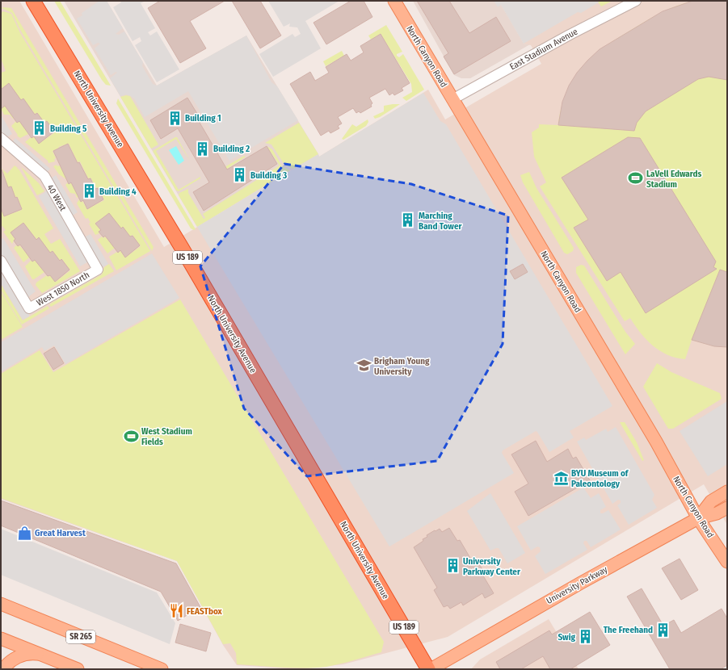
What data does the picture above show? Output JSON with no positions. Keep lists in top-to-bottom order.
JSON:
{
  "streets": {
    "highway": ["North University Avenue", "US 189"],
    "main road": ["North Canyon Road", "University Parkway", "SR 265"],
    "street": ["East Stadium Avenue", "40 West", "West 1850 North"]
  },
  "crossings": [
    ["East Stadium Avenue", "North Canyon Road"],
    ["North Canyon Road", "University Parkway"],
    ["North University Avenue", "University Parkway"],
    ["40 West", "West 1850 North"]
  ],
  "places": {
    "building": [
      "Building 1",
      "Building 5",
      "Building 2",
      "Building 3",
      "Building 4",
      "Marching Band Tower",
      "University Parkway Center",
      "The Freehand",
      "Swig"
    ],
    "sports": ["LaVell Edwards Stadium", "West Stadium Fields"],
    "school or university": ["Brigham Young University"],
    "museum": ["BYU Museum of Paleontology"],
    "shop": ["Great Harvest"],
    "restaurant": ["FEASTbox"]
  }
}
